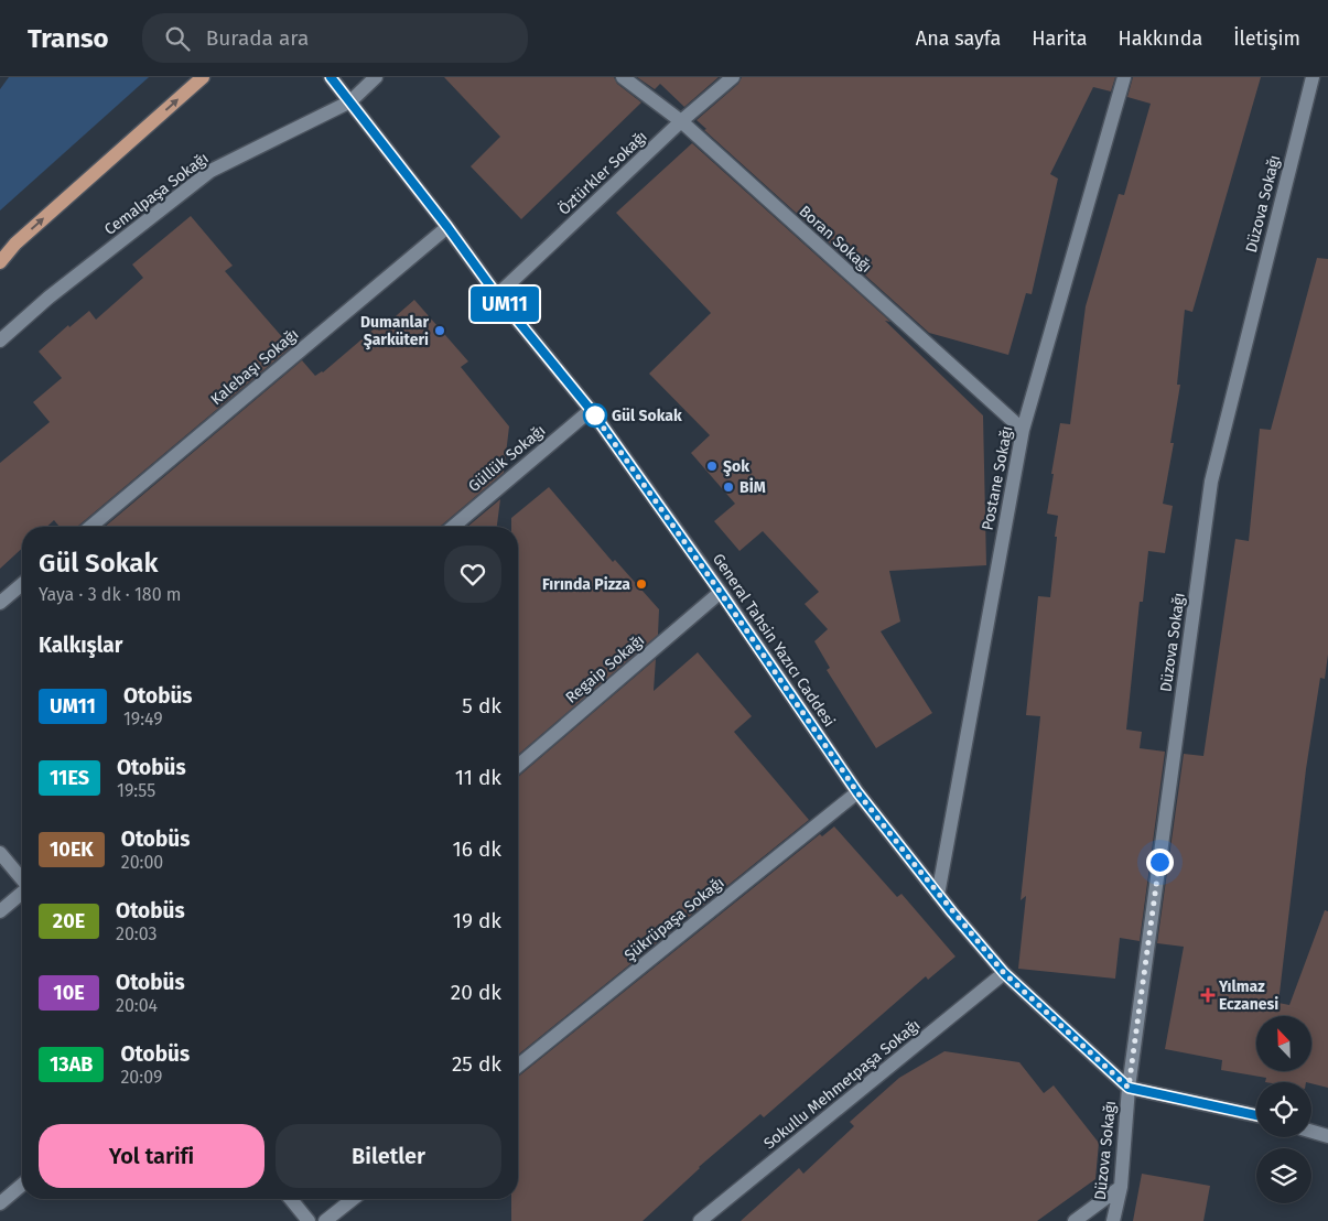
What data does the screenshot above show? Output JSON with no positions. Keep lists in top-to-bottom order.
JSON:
{
  "streets": {
    "street": [
      "Öztürkler Sokağı",
      "Cemalpaşa Sokağı",
      "Düzova Sokağı",
      "Boran Sokağı",
      "Kalebaşı Sokağı",
      "Güllük Sokağı",
      "Postane Sokağı",
      "General Tahsin Yazıcı Caddesi",
      "Regaip Sokağı",
      "Şükrüpaşa Sokağı",
      "Sokullu Mehmetpaşa Sokağı"
    ]
  },
  "crossings": [
    ["Öztürkler Sokağı", "Boran Sokağı"],
    ["Öztürkler Sokağı", "General Tahsin Yazıcı Caddesi"],
    ["Cemalpaşa Sokağı", "General Tahsin Yazıcı Caddesi"],
    ["Düzova Sokağı", "General Tahsin Yazıcı Caddesi"],
    ["Boran Sokağı", "Postane Sokağı"],
    ["Kalebaşı Sokağı", "General Tahsin Yazıcı Caddesi"],
    ["Güllük Sokağı", "General Tahsin Yazıcı Caddesi"],
    ["Postane Sokağı", "General Tahsin Yazıcı Caddesi"],
    ["General Tahsin Yazıcı Caddesi", "Regaip Sokağı"],
    ["General Tahsin Yazıcı Caddesi", "Şükrüpaşa Sokağı"],
    ["General Tahsin Yazıcı Caddesi", "Sokullu Mehmetpaşa Sokağı"]
  ],
  "places": {
    "other": [
      "Dumanlar Şarküteri",
      "Gül Sokak",
      "Şok",
      "BİM",
      "Fırında Pizza"
    ],
    "health": ["Yılmaz Eczanesi"]
  },
  "lines": ["bus line UM11"],
  "north": "top left",
  "page": {
    "header": "Transo",
    "search": "Burada ara",
    "nav": [
      "Ana sayfa",
      "Harita",
      "Hakkında",
      "İletişim"
    ],
    "on_map": "UM11",
    "heading": [
      ["Gül Sokak", "Yaya · 3 dk · 180 m"],
      "Kalkışlar"
    ],
    "list": [
      {
        "mark": "UM11",
        "name": "Otobüs",
        "note": "19:49",
        "value": "5 dk"
      },
      {
        "mark": "11ES",
        "name": "Otobüs",
        "note": "19:55",
        "value": "11 dk"
      },
      {
        "mark": "10EK",
        "name": "Otobüs",
        "note": "20:00",
        "value": "16 dk"
      },
      {
        "mark": "20E",
        "name": "Otobüs",
        "note": "20:03",
        "value": "19 dk"
      },
      {
        "mark": "10E",
        "name": "Otobüs",
        "note": "20:04",
        "value": "20 dk"
      },
      {
        "mark": "13AB",
        "name": "Otobüs",
        "note": "20:09",
        "value": "25 dk"
      }
    ],
    "buttons": ["Yol tarifi", "Biletler"]
  }
}
